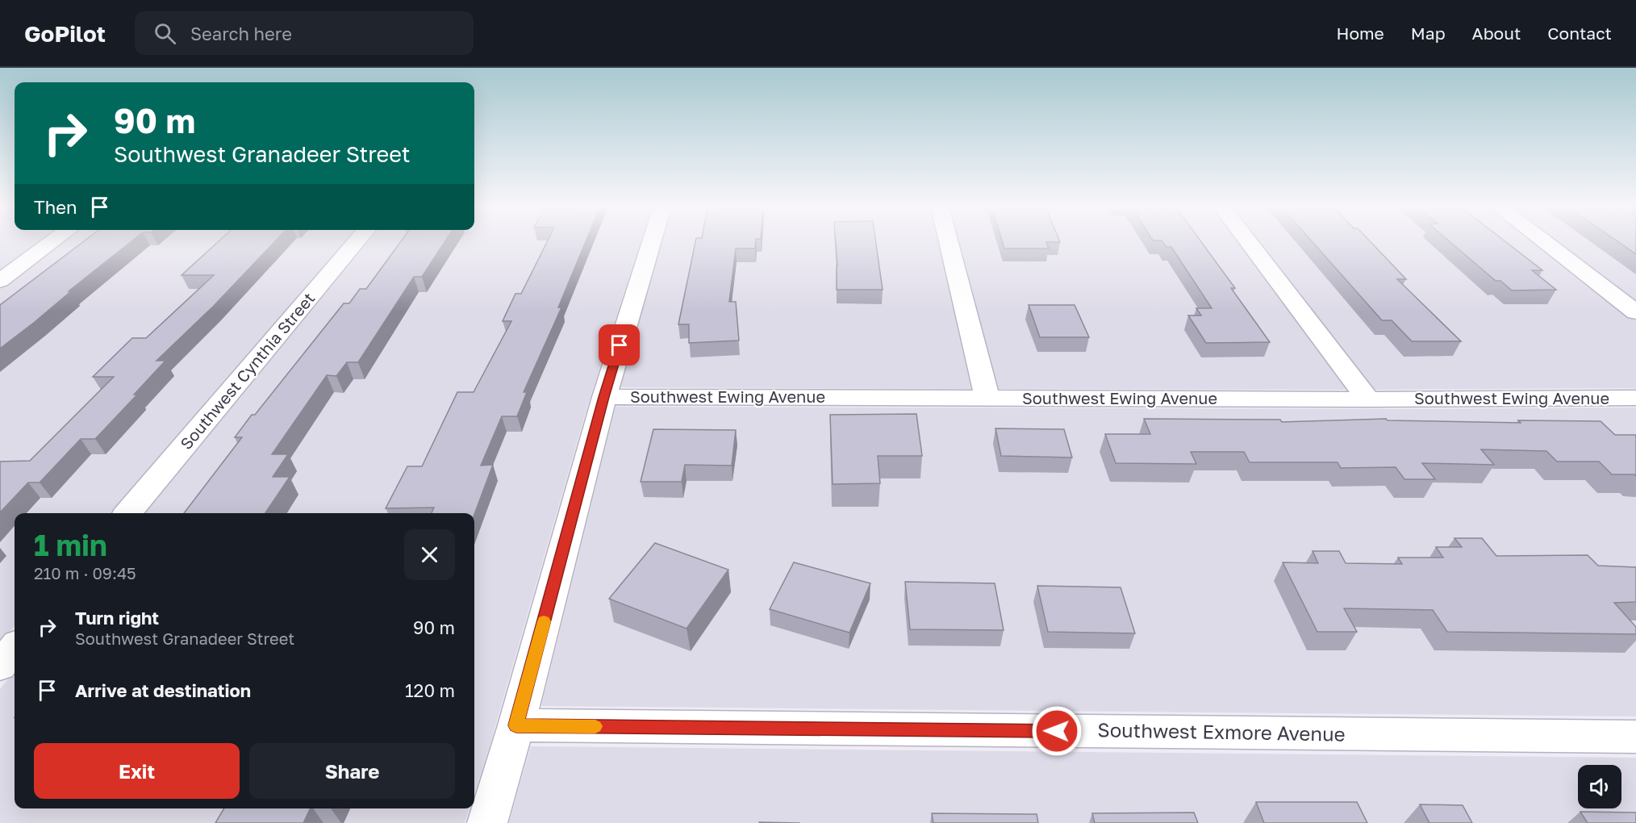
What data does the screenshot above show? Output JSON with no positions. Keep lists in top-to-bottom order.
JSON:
{
  "streets": {
    "street": ["Southwest Cynthia Street", "Southwest Ewing Avenue", "Southwest Exmore Avenue"]
  },
  "page": {
    "header": "GoPilot",
    "search": "Search here",
    "nav": [
      "Home",
      "Map",
      "About",
      "Contact"
    ],
    "turn": ["90 m", "Southwest Granadeer Street"],
    "then": "Then",
    "heading": ["1 min", "210 m · 09:45"],
    "list": [
      {
        "name": "Turn right",
        "note": "Southwest Granadeer Street",
        "value": "90 m"
      },
      {
        "name": "Arrive at destination",
        "value": "120 m"
      }
    ],
    "buttons": ["Exit", "Share"]
  }
}
